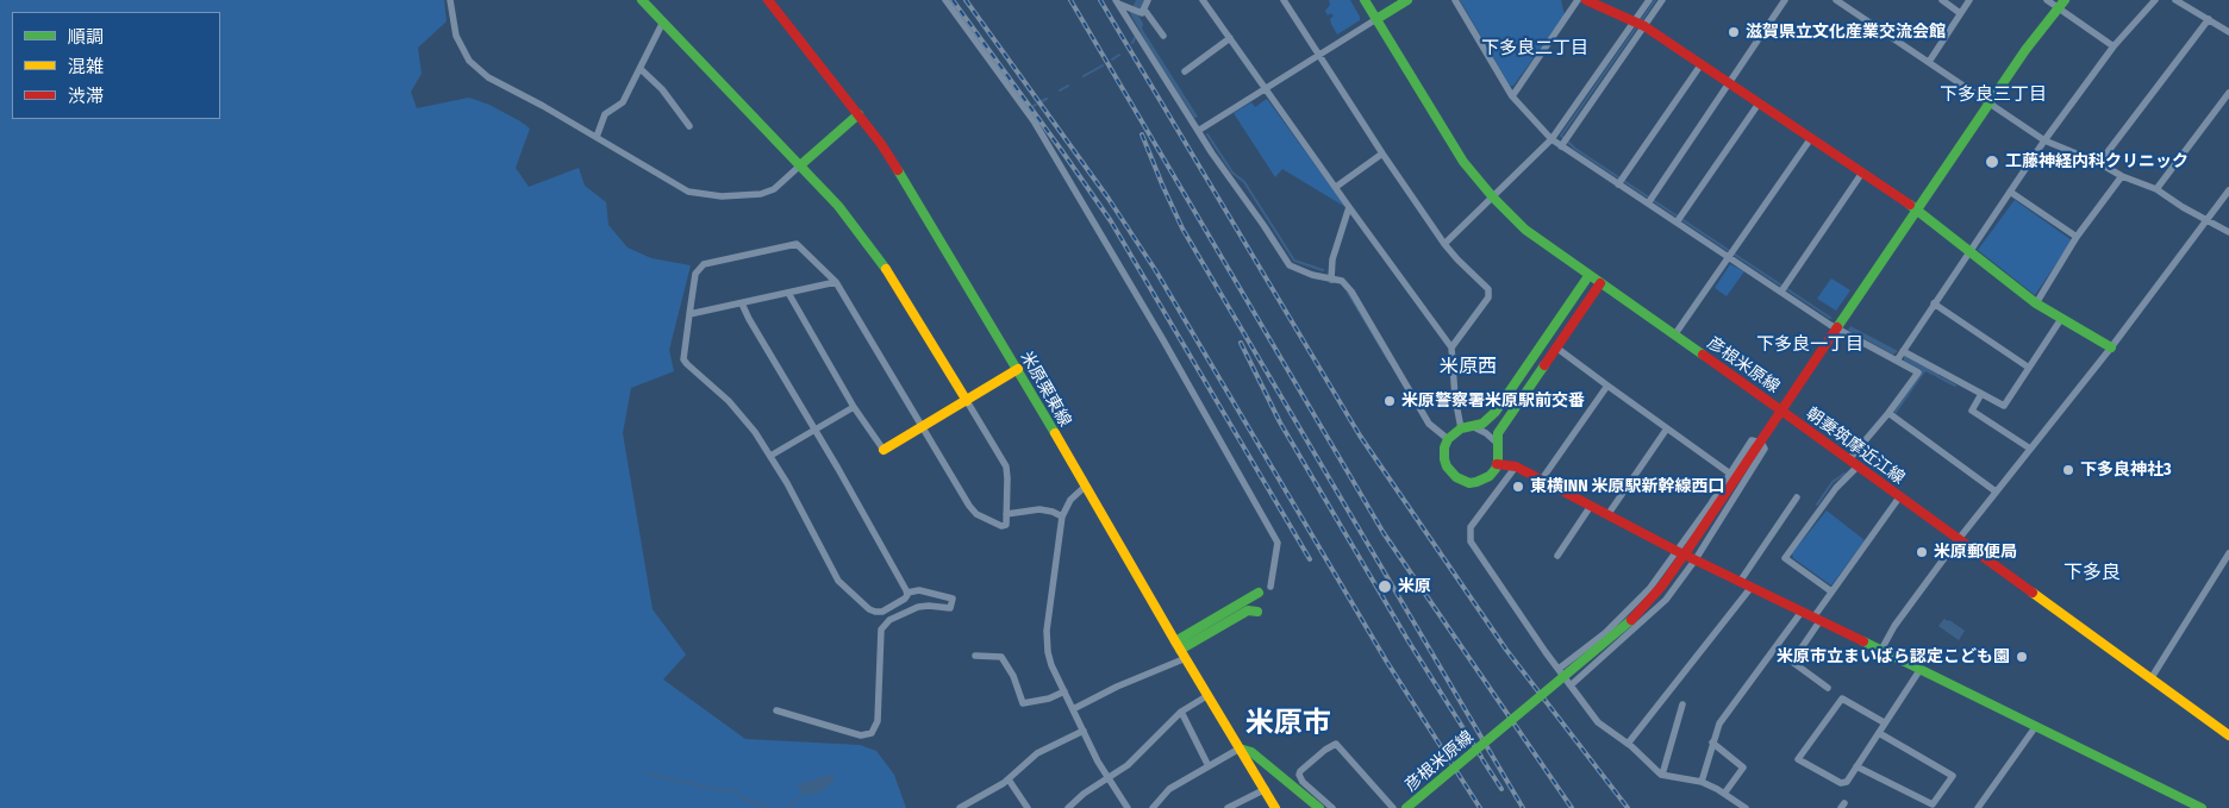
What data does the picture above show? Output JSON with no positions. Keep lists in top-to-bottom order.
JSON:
{
  "streets": {
    "main road": ["彦根米原線", "米原栗東線", "朝妻筑摩近江線"]
  },
  "crossings": [
    ["彦根米原線", "朝妻筑摩近江線"]
  ],
  "districts": [
    "下多良二丁目",
    "下多良三丁目",
    "下多良一丁目",
    "米原西",
    "下多良",
    "米原市"
  ],
  "places": [
    "滋賀県立文化産業交流会館",
    "工藤神経内科クリニック",
    "米原警察署米原駅前交番",
    "下多良神社3",
    "東横INN 米原駅新幹線西口",
    "米原郵便局",
    "米原",
    "米原市立まいばら認定こども園"
  ],
  "legend": ["順調", "混雑", "渋滞"]
}
